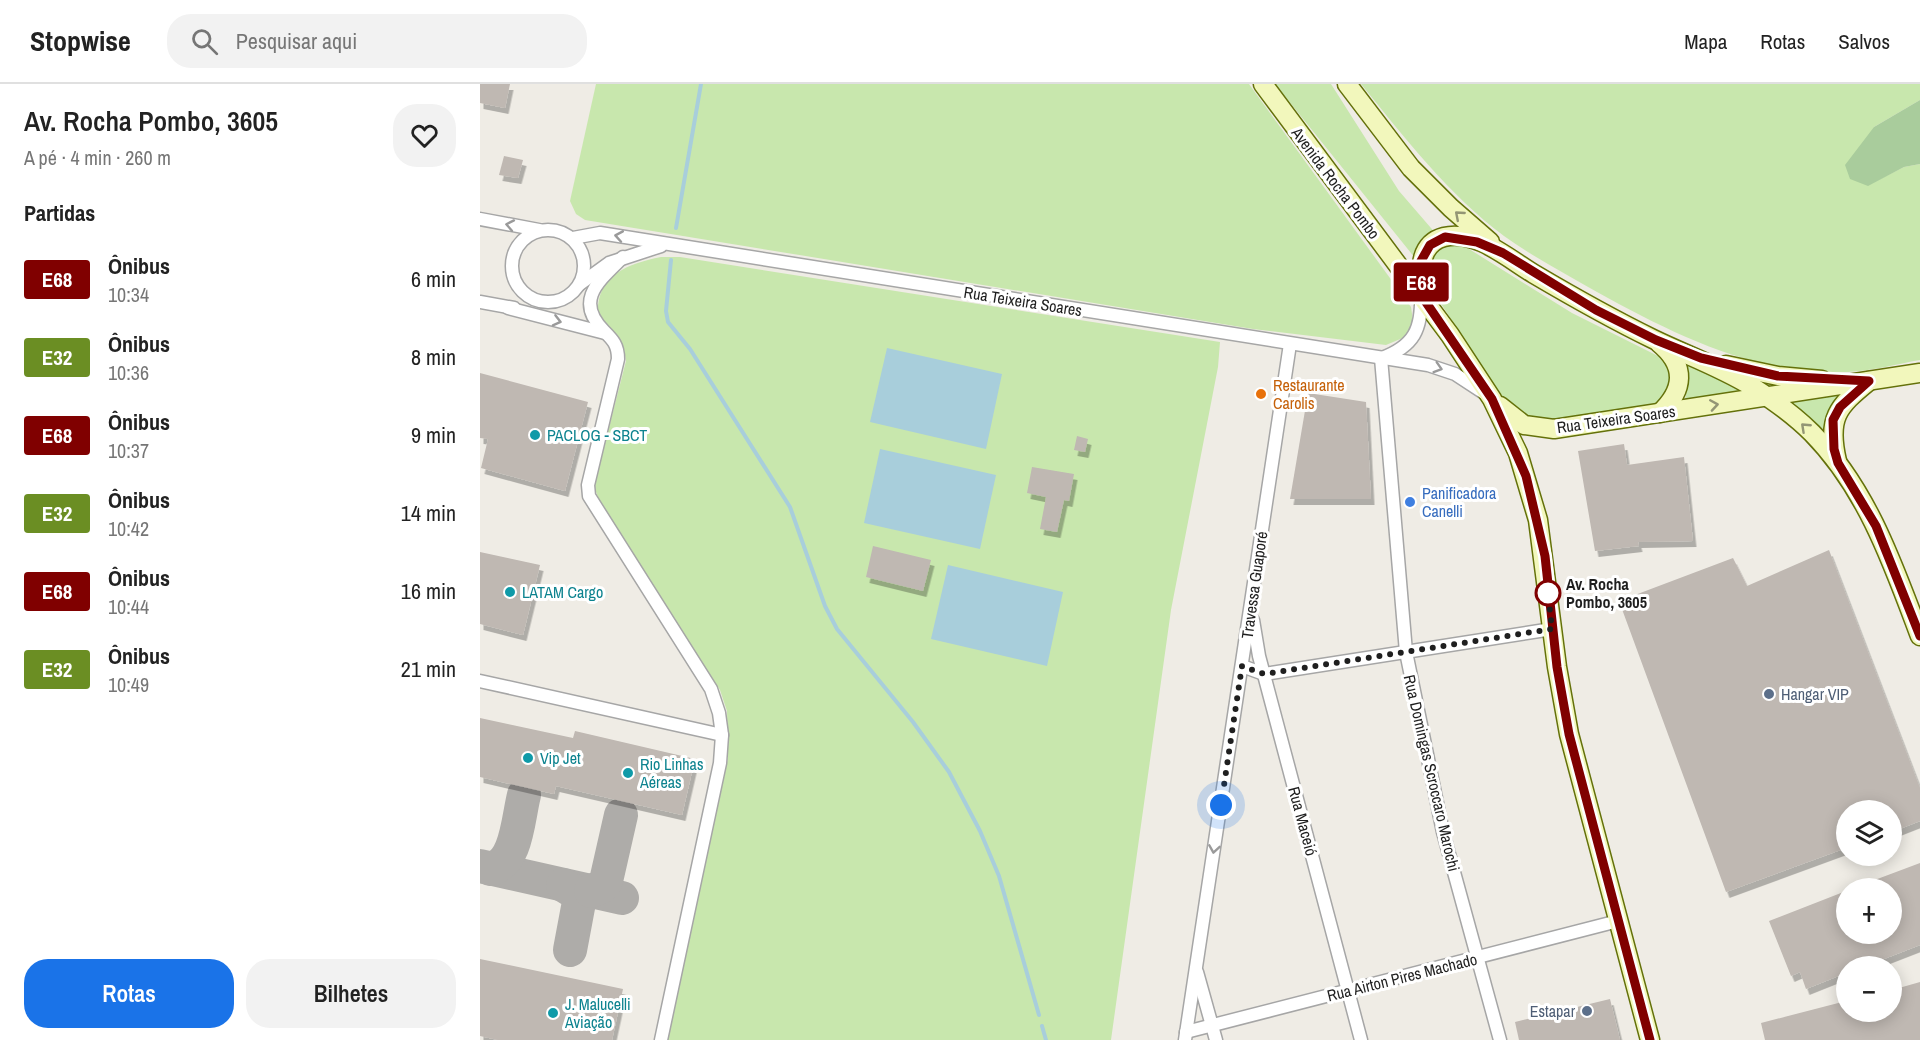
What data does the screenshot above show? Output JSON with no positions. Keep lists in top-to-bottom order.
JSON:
{
  "streets": {
    "main road": ["Avenida Rocha Pombo", "Rua Teixeira Soares"],
    "street": [
      "Travessa Guaporé",
      "Rua Domingas Scroccaro Marochi",
      "Rua Maceió",
      "Rua Airton Pires Machado"
    ]
  },
  "crossings": [
    ["Avenida Rocha Pombo", "Rua Teixeira Soares"],
    ["Rua Teixeira Soares", "Travessa Guaporé"],
    ["Rua Teixeira Soares", "Rua Domingas Scroccaro Marochi"],
    ["Travessa Guaporé", "Rua Maceió"],
    ["Travessa Guaporé", "Rua Airton Pires Machado"],
    ["Rua Domingas Scroccaro Marochi", "Rua Airton Pires Machado"],
    ["Rua Maceió", "Rua Airton Pires Machado"]
  ],
  "one_way": ["Travessa Guaporé"],
  "places": [
    "Restaurante Carolis",
    "PACLOG - SBCT",
    "Panificadora Canelli",
    "LATAM Cargo",
    "Av. Rocha Pombo, 3605",
    "Hangar VIP",
    "Vip Jet",
    "Rio Linhas Aéreas",
    "Estapar",
    "J. Malucelli Aviação"
  ],
  "lines": ["bus line E68"],
  "page": {
    "header": "Stopwise",
    "search": "Pesquisar aqui",
    "nav": ["Mapa", "Rotas", "Salvos"],
    "heading": [
      ["Av. Rocha Pombo, 3605", "A pé · 4 min · 260 m"],
      "Partidas"
    ],
    "on_map": "E68",
    "list": [
      {
        "mark": "E68",
        "name": "Ônibus",
        "note": "10:34",
        "value": "6 min"
      },
      {
        "mark": "E32",
        "name": "Ônibus",
        "note": "10:36",
        "value": "8 min"
      },
      {
        "mark": "E68",
        "name": "Ônibus",
        "note": "10:37",
        "value": "9 min"
      },
      {
        "mark": "E32",
        "name": "Ônibus",
        "note": "10:42",
        "value": "14 min"
      },
      {
        "mark": "E68",
        "name": "Ônibus",
        "note": "10:44",
        "value": "16 min"
      },
      {
        "mark": "E32",
        "name": "Ônibus",
        "note": "10:49",
        "value": "21 min"
      }
    ],
    "map_buttons": ["+", "−"],
    "buttons": ["Rotas", "Bilhetes"]
  }
}
